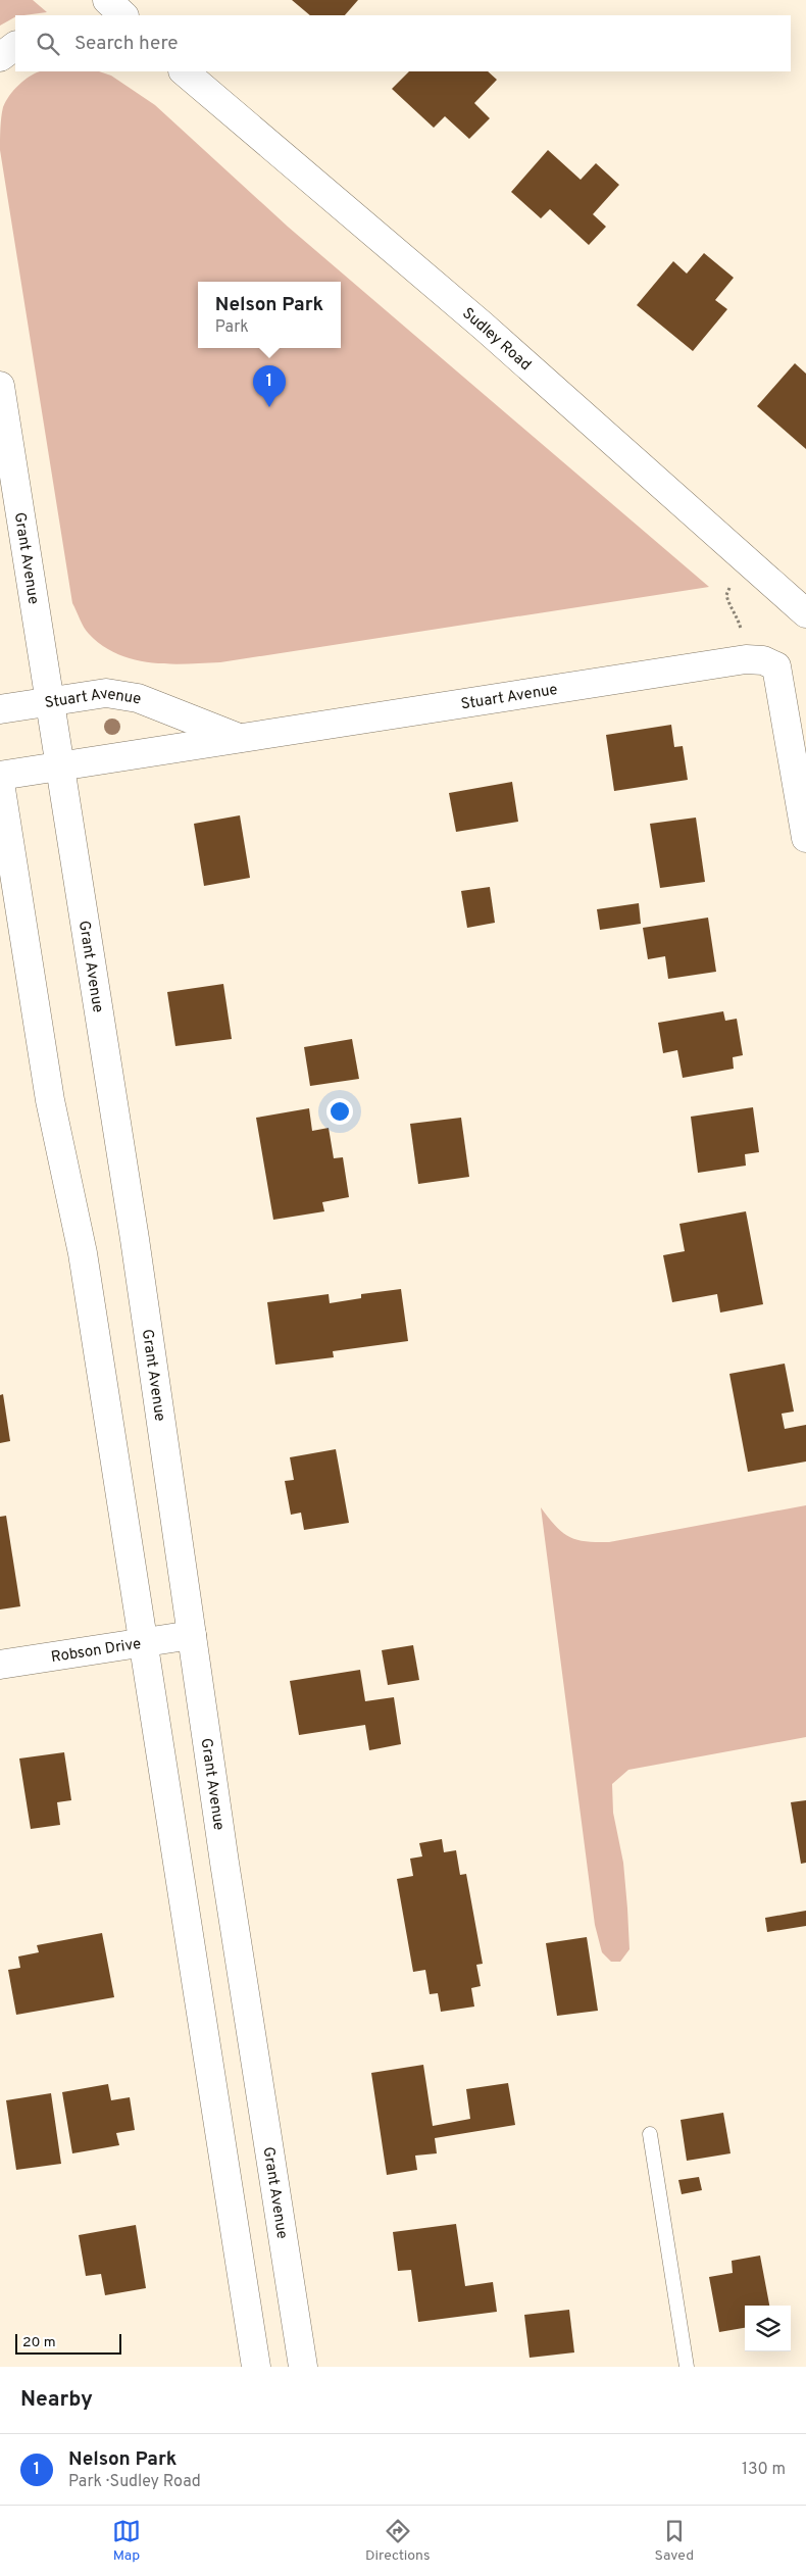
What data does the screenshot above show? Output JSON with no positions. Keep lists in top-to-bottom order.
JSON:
{
  "streets": {
    "main road": [
      "Sudley Road",
      "Grant Avenue",
      "Stuart Avenue",
      "Robson Drive"
    ]
  },
  "crossings": [
    ["Grant Avenue", "Stuart Avenue"],
    ["Grant Avenue", "Robson Drive"]
  ],
  "scale_bar": "20 m",
  "page": {
    "search": "Search here",
    "popup": ["Nelson Park", "Park"],
    "pins": "1",
    "scale": "20 m",
    "heading": "Nearby",
    "list": [
      {
        "mark": "1",
        "name": "Nelson Park",
        "note": "Park · Sudley Road",
        "value": "130 m"
      }
    ],
    "nav": ["Map", "Directions", "Saved"]
  }
}
